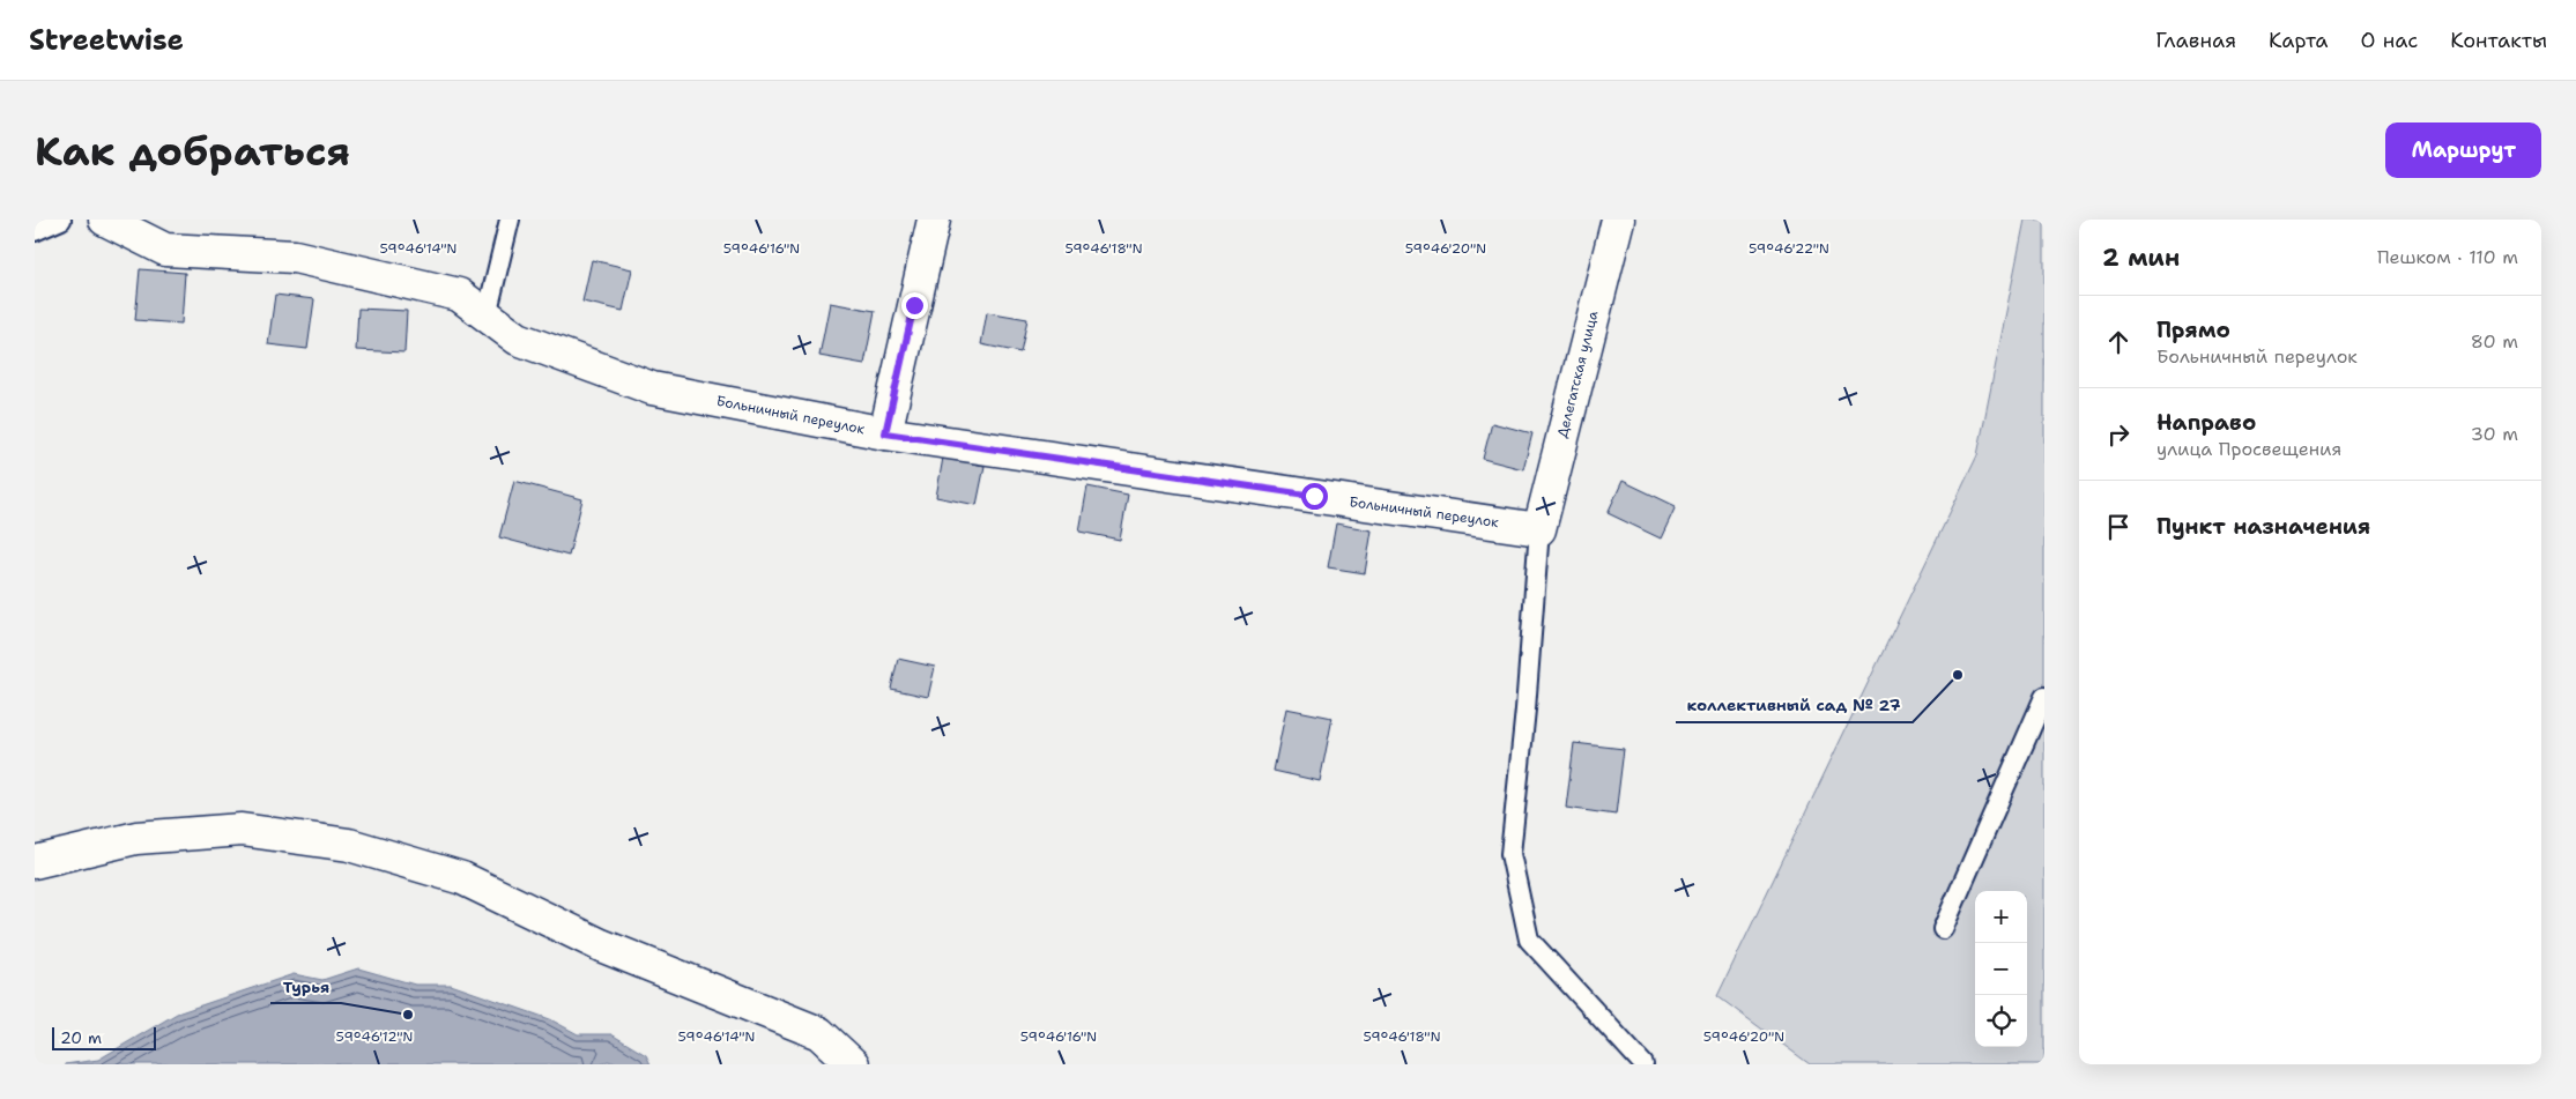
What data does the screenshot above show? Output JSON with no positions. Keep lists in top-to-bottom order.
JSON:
{
  "streets": {
    "street": ["Делегатская улица", "Больничный переулок"]
  },
  "crossings": [
    ["Делегатская улица", "Больничный переулок"]
  ],
  "places": ["коллективный сад № 27", "Турья"],
  "scale_bar": "20 m",
  "page": {
    "header": "Streetwise",
    "nav": [
      "Главная",
      "Карта",
      "О нас",
      "Контакты"
    ],
    "buttons": "Маршрут",
    "title": "Как добраться",
    "heading": ["2 мин", "Пешком · 110 m"],
    "list": [
      ["Прямо", "Больничный переулок", "80 m"],
      ["Направо", "улица Просвещения", "30 m"],
      "Пункт назначения"
    ],
    "map_buttons": ["+", "−"],
    "scale": "20 m"
  },
  "coordinates": [
    "59°46'14\"N",
    "59°46'16\"N",
    "59°46'20\"N",
    "59°46'18\"N",
    "59°46'22\"N",
    "59°46'12\"N"
  ]
}
